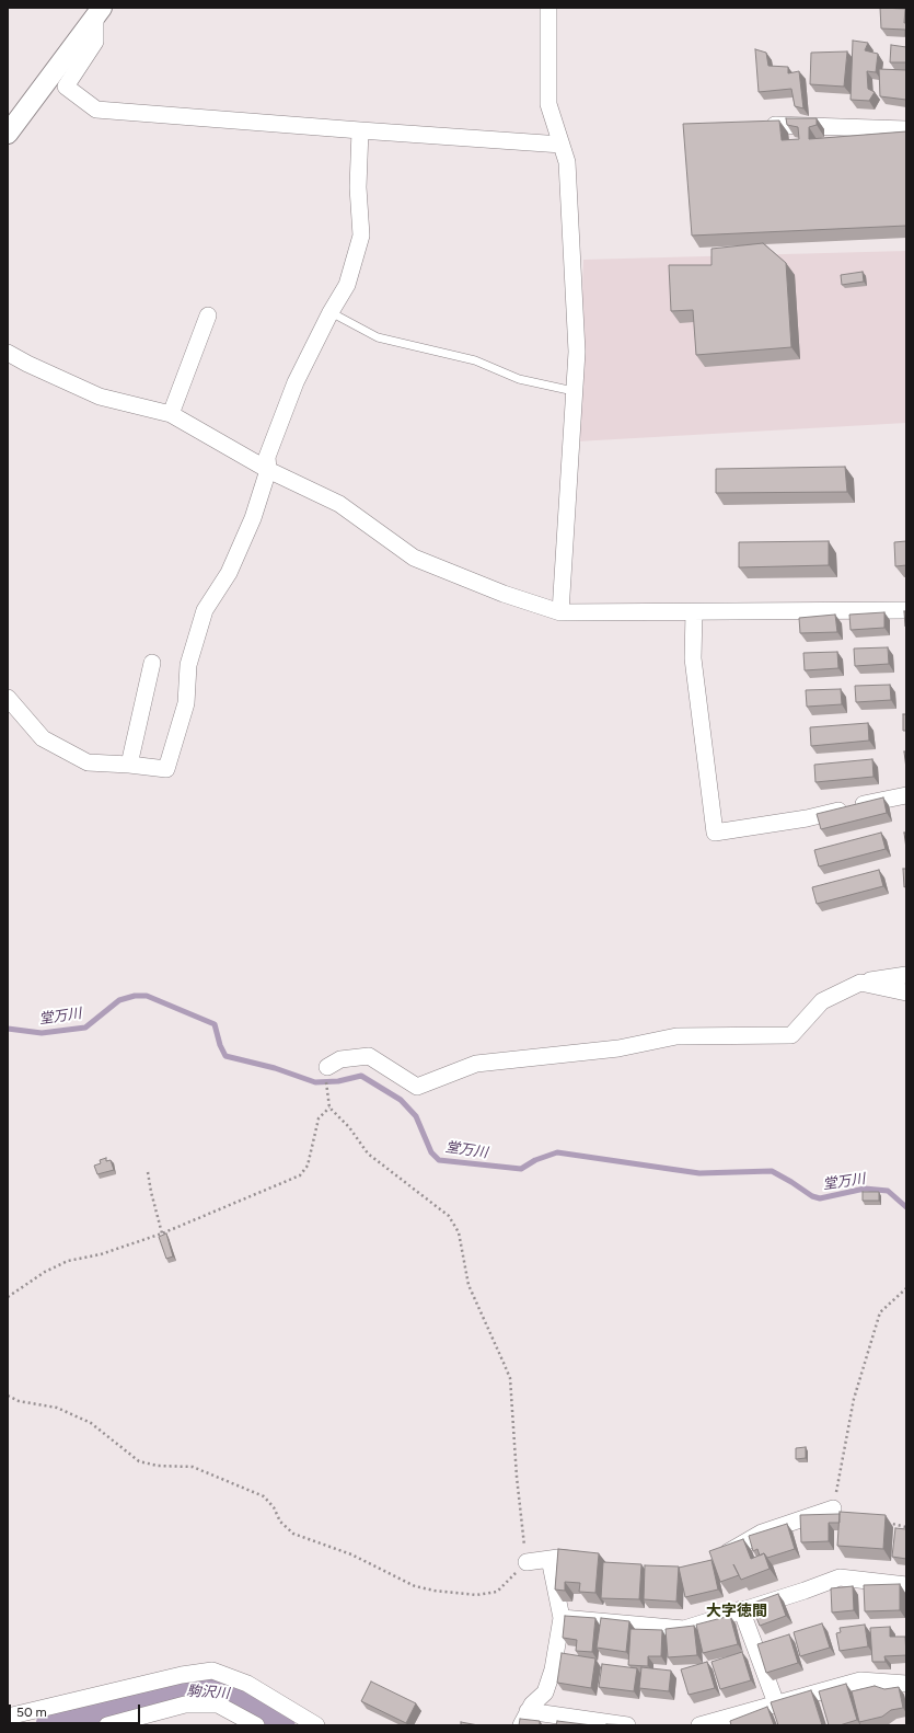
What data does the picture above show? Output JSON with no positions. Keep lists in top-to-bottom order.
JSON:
{
  "districts": ["大字徳間"],
  "water": ["堂万川", "駒沢川"],
  "scale_bar": "50 m"
}
